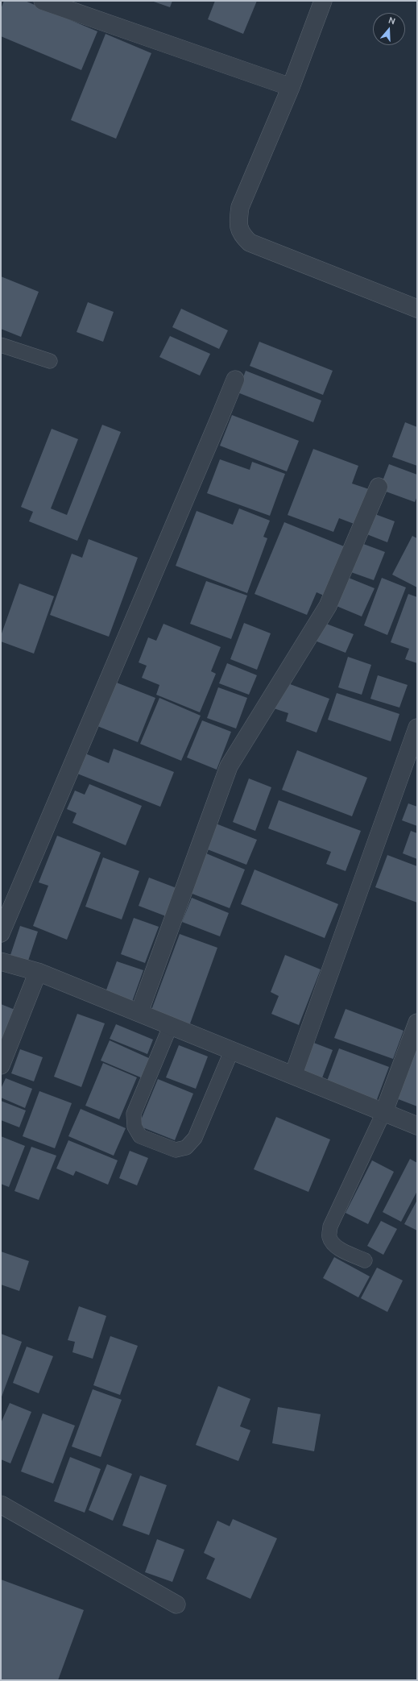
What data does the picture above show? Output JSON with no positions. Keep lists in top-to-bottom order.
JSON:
{
  "north": "top"
}
